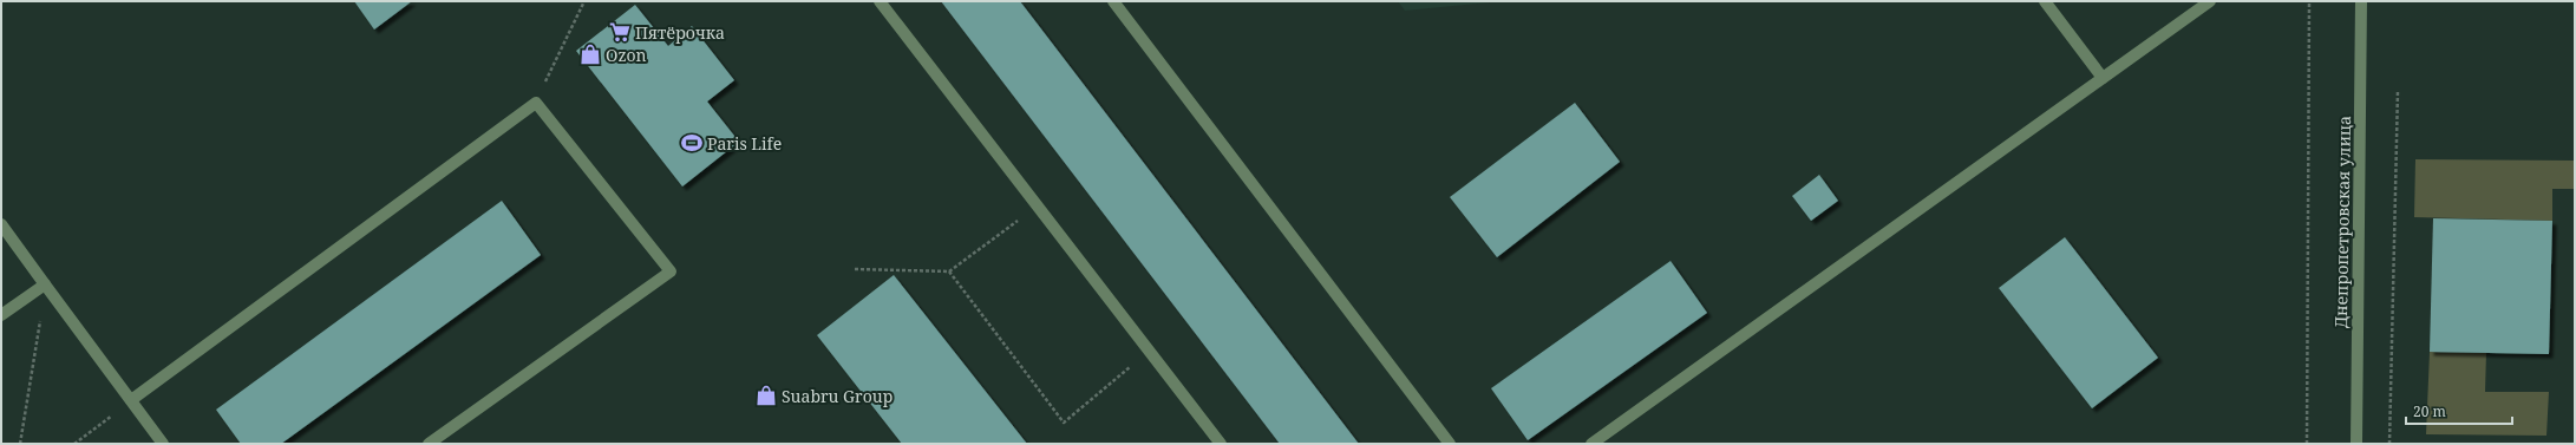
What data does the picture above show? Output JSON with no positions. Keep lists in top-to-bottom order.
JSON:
{
  "streets": {
    "street": ["Днепропетровская улица"]
  },
  "places": {
    "supermarket": ["Пятёрочка"],
    "shop": ["Ozon", "Suabru Group"],
    "sports": ["Paris Life"]
  },
  "scale_bar": "20 m"
}
